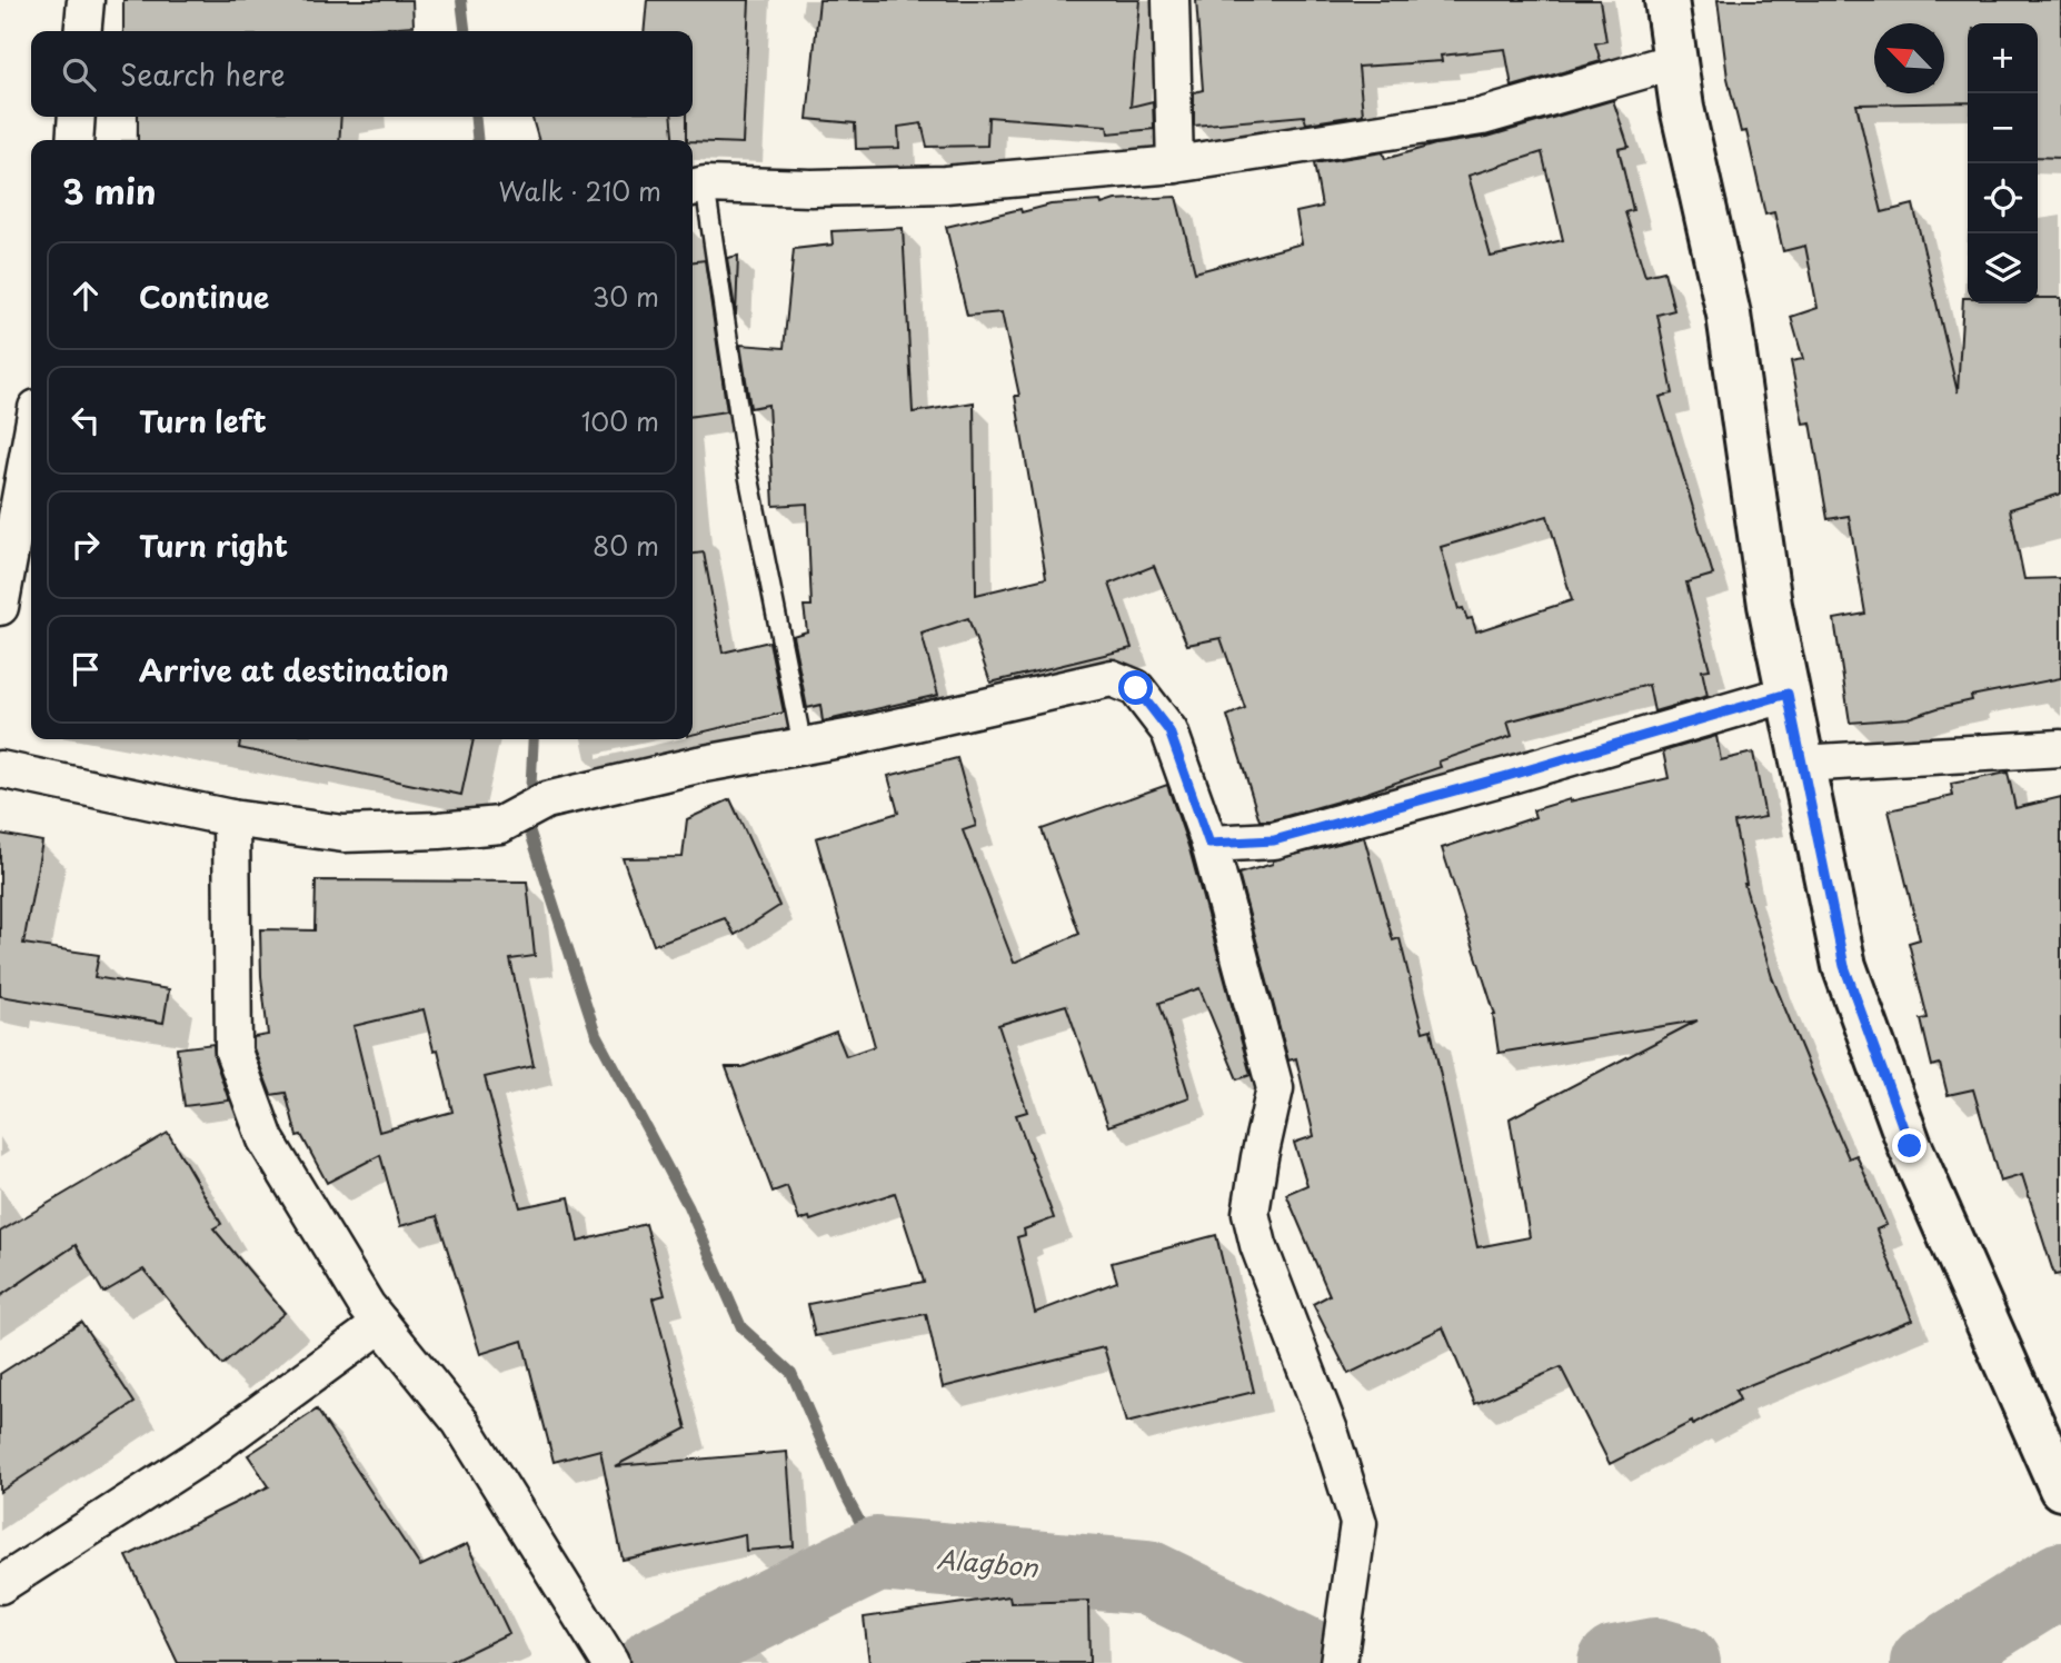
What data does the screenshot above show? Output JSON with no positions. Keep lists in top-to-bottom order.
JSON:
{
  "water": ["Alagbon"],
  "north": "top left",
  "page": {
    "map_buttons": ["+", "−"],
    "search": "Search here",
    "heading": ["3 min", "Walk · 210 m"],
    "list": [
      ["Continue", "30 m"],
      ["Turn left", "100 m"],
      ["Turn right", "80 m"],
      "Arrive at destination"
    ]
  }
}
